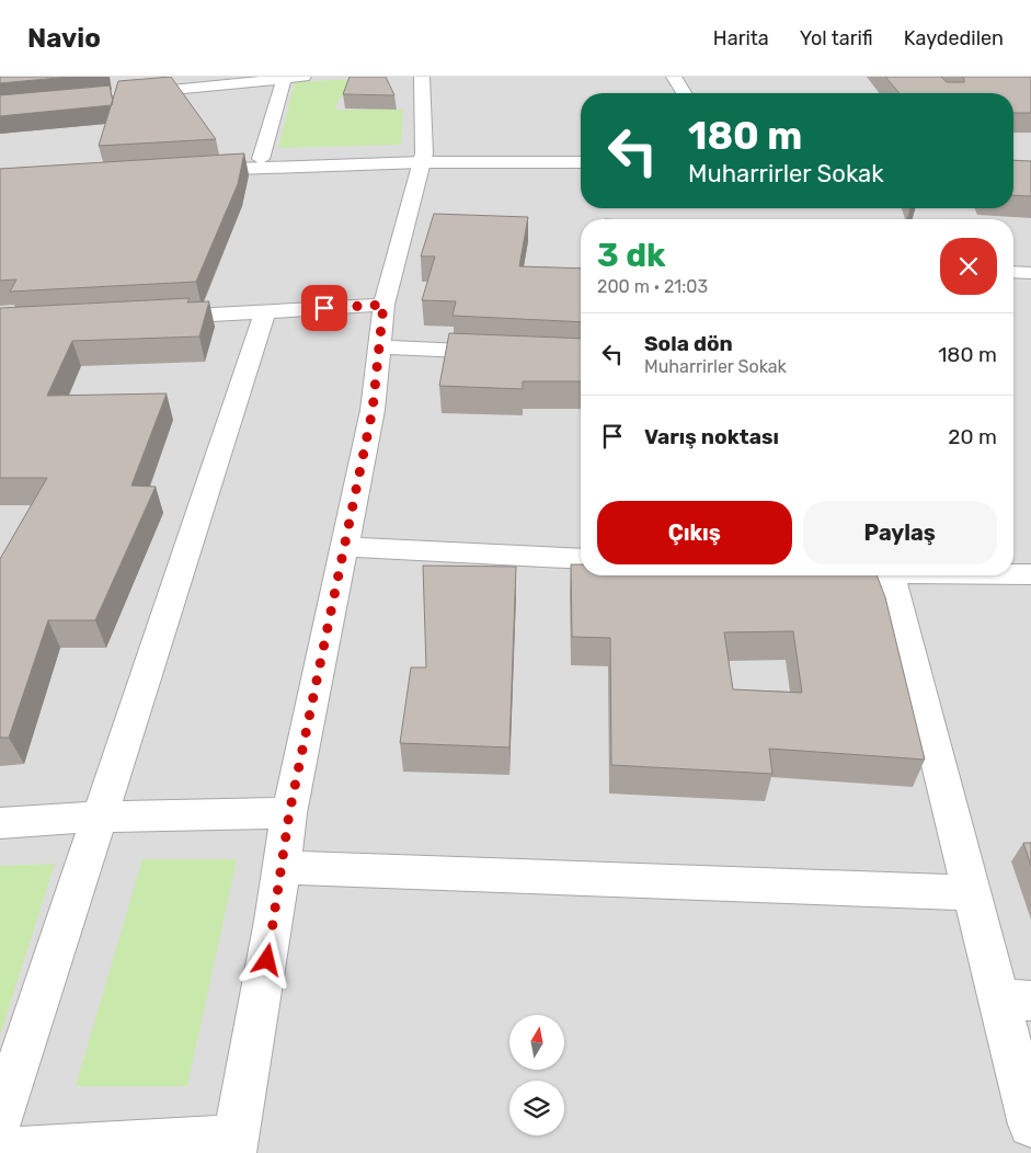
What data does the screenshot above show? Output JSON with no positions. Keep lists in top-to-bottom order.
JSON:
{
  "north": "top",
  "page": {
    "header": "Navio",
    "nav": ["Harita", "Yol tarifi", "Kaydedilen"],
    "turn": ["180 m", "Muharrirler Sokak"],
    "heading": ["3 dk", "200 m · 21:03"],
    "list": [
      {
        "name": "Sola dön",
        "note": "Muharrirler Sokak",
        "value": "180 m"
      },
      {
        "name": "Varış noktası",
        "value": "20 m"
      }
    ],
    "buttons": ["Çıkış", "Paylaş"]
  }
}
